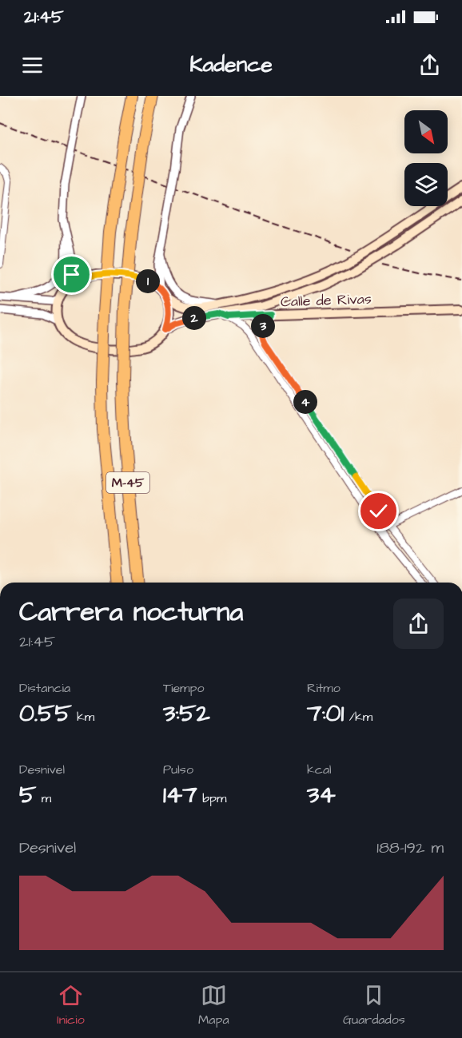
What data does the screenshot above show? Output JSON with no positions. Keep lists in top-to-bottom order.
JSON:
{
  "streets": {
    "highway": ["M-45"],
    "main road": ["Calle de Rivas"]
  },
  "north": "bottom right",
  "page": {
    "status": "21:45",
    "header": "Kadence",
    "pins": [
      "1",
      "2",
      "3",
      "4"
    ],
    "heading": ["Carrera nocturna", "21:45"],
    "stats": [
      ["Distancia", "0.55 km"],
      ["Tiempo", "3:52"],
      ["Ritmo", "7:01 /km"],
      ["Desnivel", "5 m"],
      ["Pulso", "147 bpm"],
      ["kcal", "34"]
    ],
    "chart": ["Desnivel", "188–192 m"],
    "tabs": ["Inicio", "Mapa", "Guardados"]
  }
}
